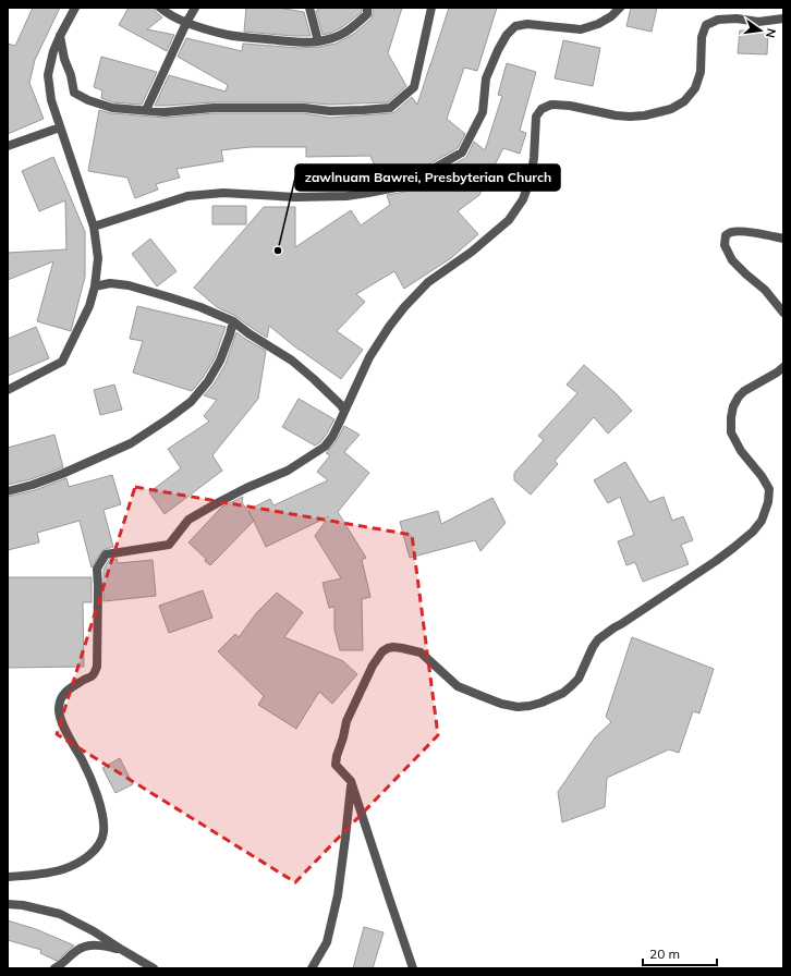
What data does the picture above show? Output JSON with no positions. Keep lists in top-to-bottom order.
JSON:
{
  "places": ["zawlnuam Bawrei, Presbyterian Church"],
  "scale_bar": "20 m",
  "north": "right"
}
